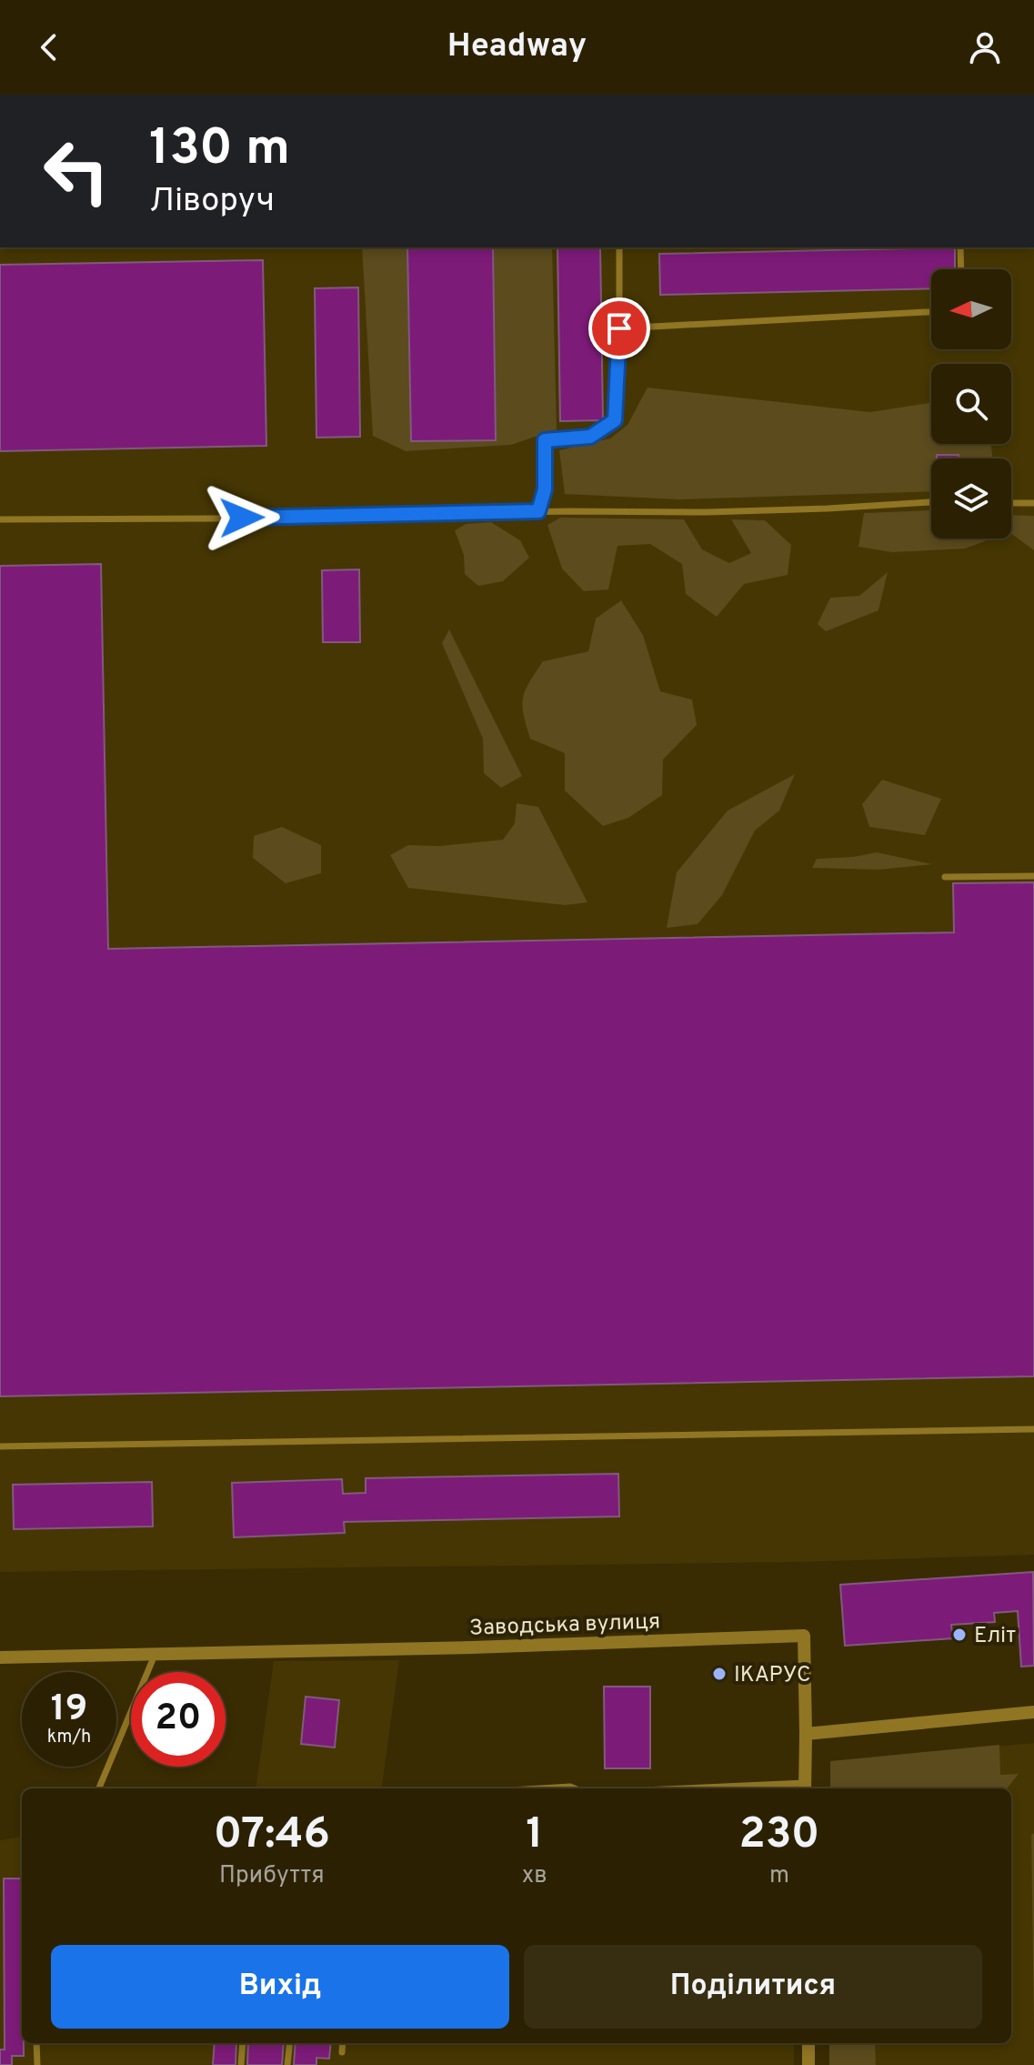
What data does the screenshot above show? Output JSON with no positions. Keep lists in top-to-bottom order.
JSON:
{
  "streets": {
    "street": ["Заводська вулиця"]
  },
  "places": ["Еліт", "ІКАРУС"],
  "north": "left",
  "page": {
    "header": "Headway",
    "turn": ["130 m", "Ліворуч"],
    "speed": "19 km/h",
    "limit": "20",
    "eta": [
      "07:46",
      "Прибуття",
      "1",
      "хв",
      "230",
      "m"
    ],
    "buttons": ["Вихід", "Поділитися"]
  }
}
